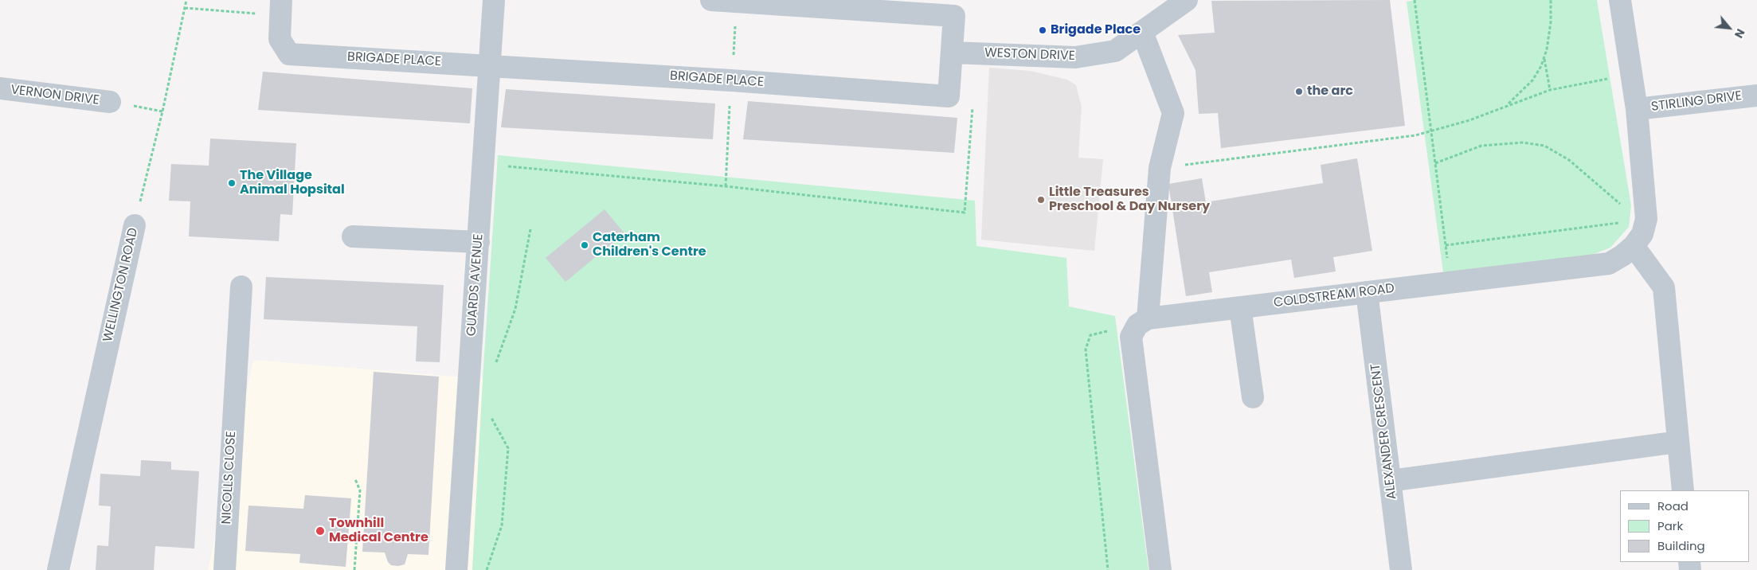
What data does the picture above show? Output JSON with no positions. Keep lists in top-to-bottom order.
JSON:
{
  "streets": {
    "street": [
      "WESTON DRIVE",
      "BRIGADE PLACE",
      "VERNON DRIVE",
      "STIRLING DRIVE",
      "WELLINGTON ROAD",
      "GUARDS AVENUE",
      "COLDSTREAM ROAD",
      "ALEXANDER CRESCENT",
      "NICOLLS CLOSE"
    ]
  },
  "crossings": [
    ["WESTON DRIVE", "BRIGADE PLACE"],
    ["BRIGADE PLACE", "GUARDS AVENUE"],
    ["STIRLING DRIVE", "COLDSTREAM ROAD"],
    ["COLDSTREAM ROAD", "ALEXANDER CRESCENT"]
  ],
  "places": [
    "Brigade Place",
    "the arc",
    "The Village Animal Hopsital",
    "Little Treasures Preschool & Day Nursery",
    "Caterham Children's Centre",
    "Townhill Medical Centre"
  ],
  "legend": ["Road", "Park", "Building"],
  "north": "bottom right"
}
